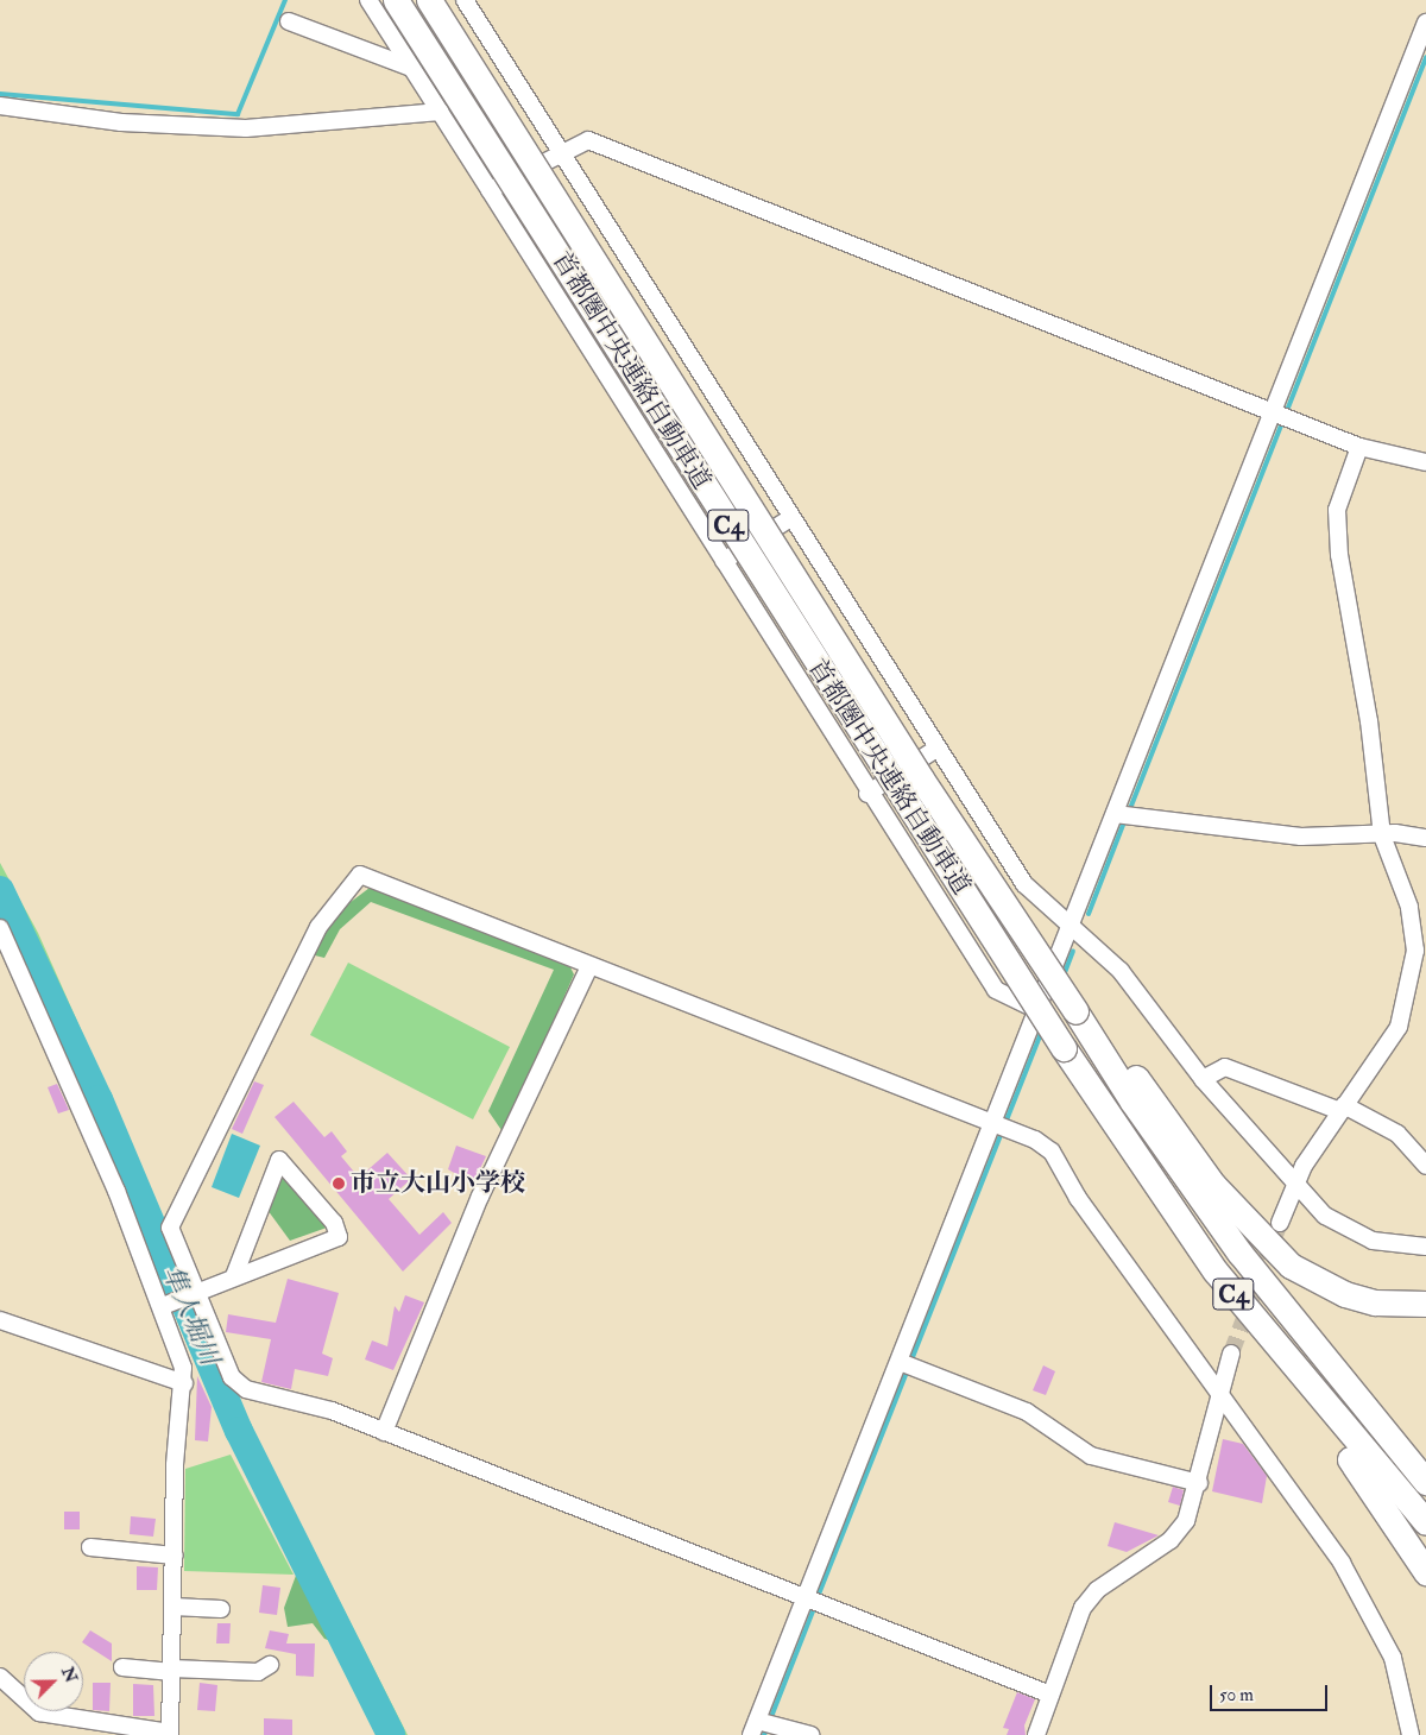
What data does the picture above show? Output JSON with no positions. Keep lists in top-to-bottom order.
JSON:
{
  "streets": {
    "highway": ["首都圏中央連絡自動車道", "C4"]
  },
  "water": ["隼人堀川"],
  "places": ["市立大山小学校"],
  "scale_bar": "50 m",
  "north": "top right"
}
